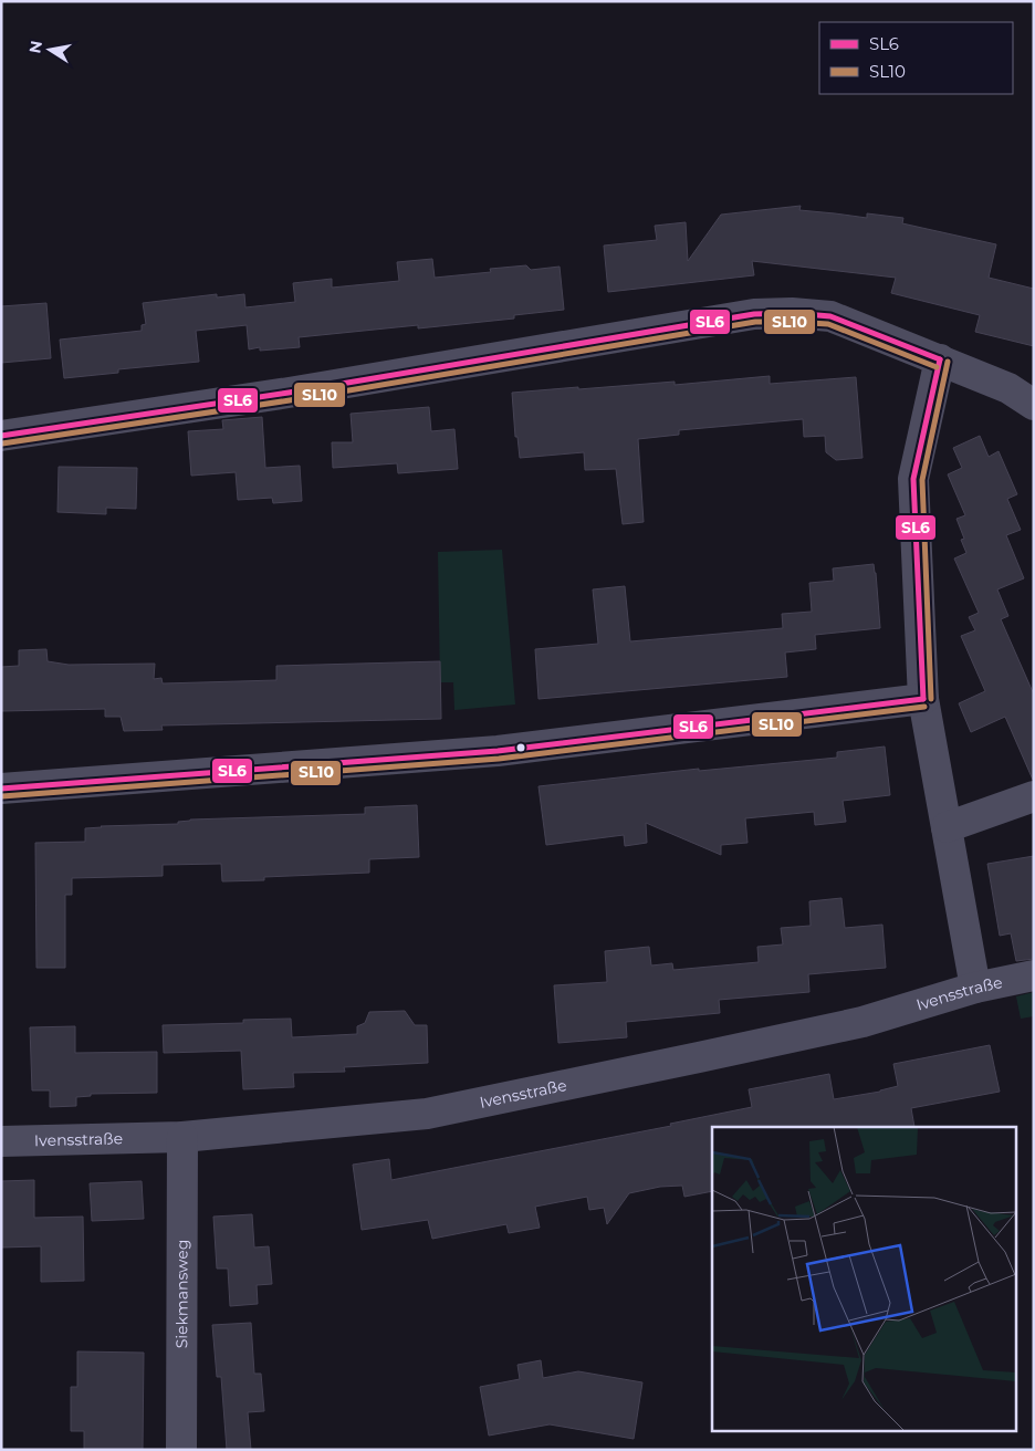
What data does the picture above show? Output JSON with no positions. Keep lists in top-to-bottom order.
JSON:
{
  "streets": {
    "street": ["Ivensstraße", "Siekmansweg"]
  },
  "crossings": [
    ["Ivensstraße", "Siekmansweg"]
  ],
  "lines": ["transit line SL6", "transit line SL10"],
  "legend": ["SL6", "SL10"],
  "north": "left"
}
